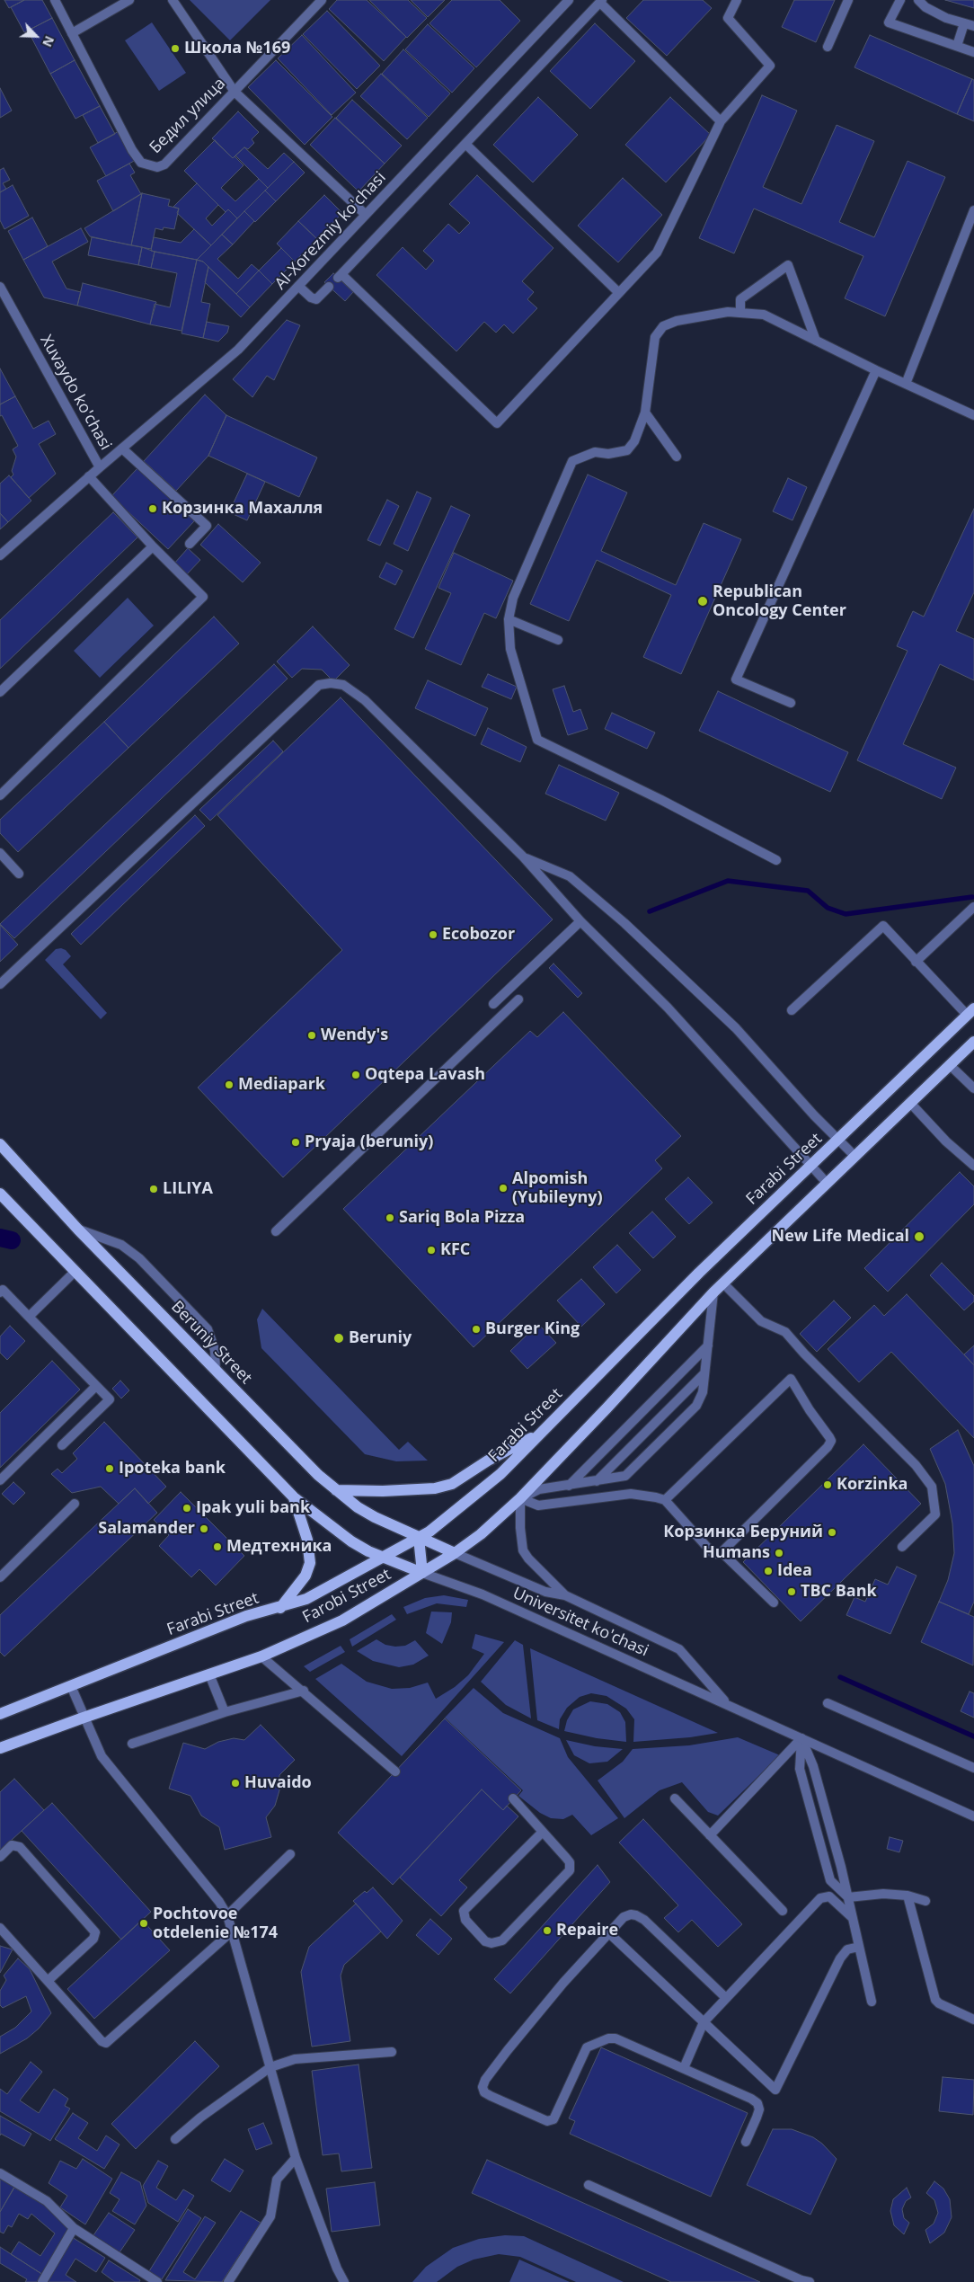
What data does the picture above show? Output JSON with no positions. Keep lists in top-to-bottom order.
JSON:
{
  "streets": {
    "main road": ["Farabi Street", "Beruniy Street", "Farobi Street"],
    "street": [
      "Бедил улица",
      "Al-Xorezmiy ko'chasi",
      "Xuvaydo ko'chasi",
      "Universitet ko'chasi"
    ]
  },
  "crossings": [
    ["Al-Xorezmiy ko'chasi", "Xuvaydo ko'chasi"],
    ["Farabi Street", "Beruniy Street"],
    ["Beruniy Street", "Universitet ko'chasi"],
    ["Farobi Street", "Universitet ko'chasi"]
  ],
  "places": [
    "Школа №169",
    "Корзинка Махалля",
    "Republican Oncology Center",
    "Ecobozor",
    "Wendy's",
    "Oqtepa Lavash",
    "Mediapark",
    "Pryaja (beruniy)",
    "Alpomish (Yubileyny)",
    "LILIYA",
    "Sariq Bola Pizza",
    "New Life Medical",
    "KFC",
    "Burger King",
    "Beruniy",
    "Ipoteka bank",
    "Korzinka",
    "Ipak yuli bank",
    "Salamander",
    "Корзинка Беруний",
    "Медтехника",
    "Humans",
    "Idea",
    "TBC Bank",
    "Huvaido",
    "Pochtovoe otdelenie №174",
    "Repaire"
  ],
  "north": "bottom right"
}
